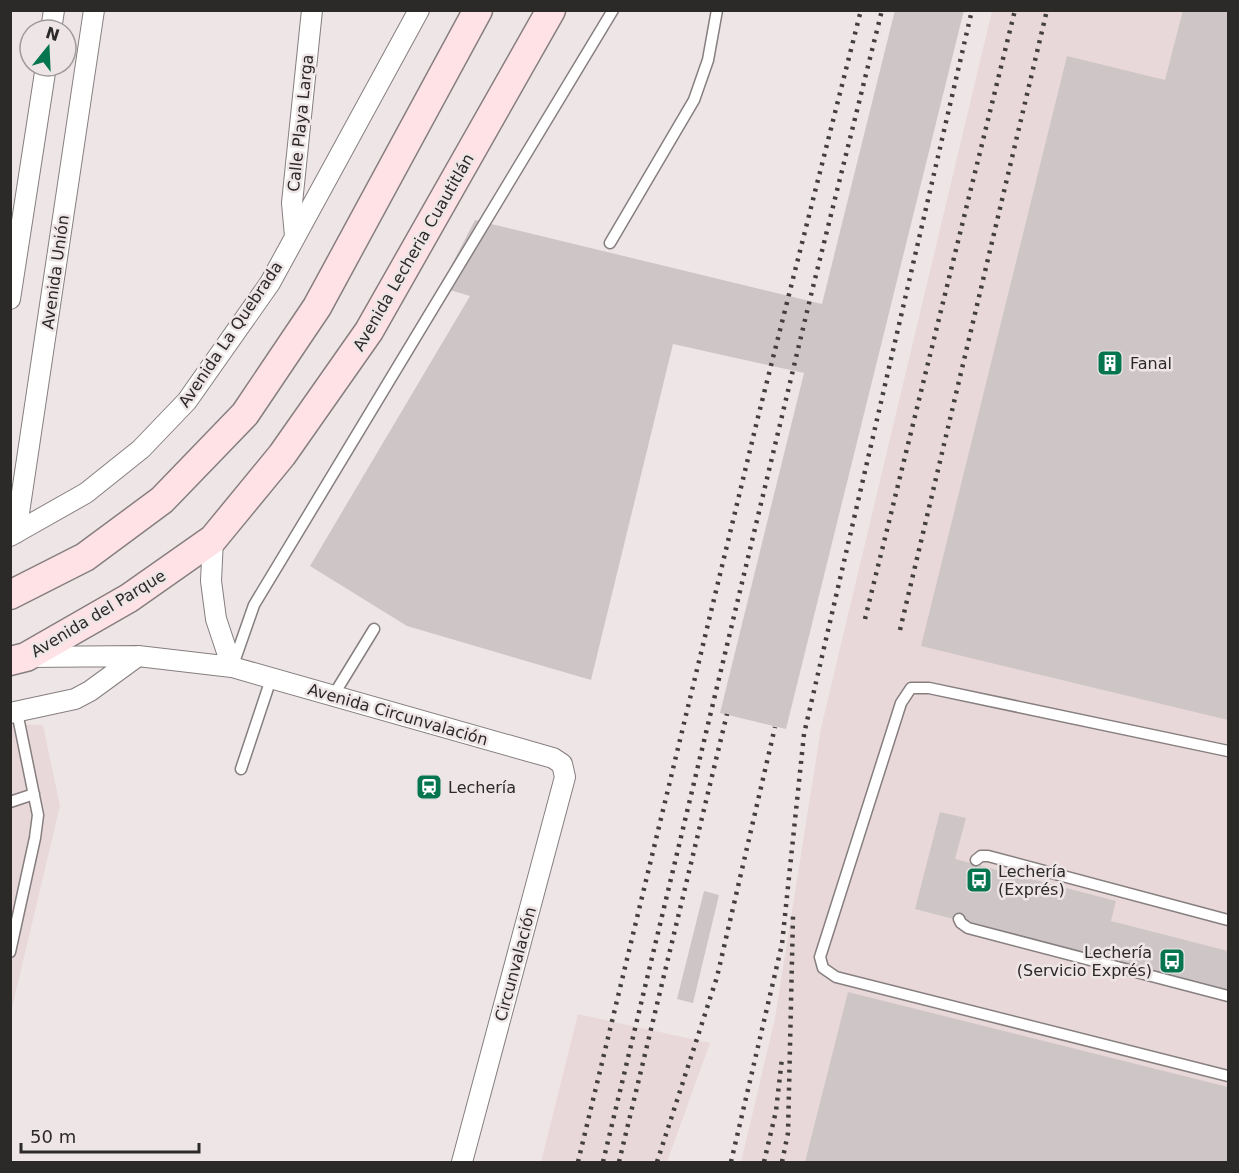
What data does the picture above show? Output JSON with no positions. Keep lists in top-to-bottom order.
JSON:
{
  "streets": {
    "main road": ["Avenida Lecheria Cuautitlán", "Avenida del Parque"],
    "street": [
      "Calle Playa Larga",
      "Avenida Unión",
      "Avenida La Quebrada",
      "Avenida Circunvalación",
      "Circunvalación"
    ]
  },
  "crossings": [
    ["Calle Playa Larga", "Avenida La Quebrada"],
    ["Avenida Lecheria Cuautitlán", "Avenida del Parque"],
    ["Avenida Unión", "Avenida La Quebrada"],
    ["Avenida del Parque", "Avenida Circunvalación"],
    ["Avenida Circunvalación", "Circunvalación"]
  ],
  "places": {
    "building": ["Fanal"],
    "station": ["Lechería"],
    "bus stop": ["Lechería (Exprés)", "Lechería (Servicio Exprés)"]
  },
  "scale_bar": "50 m",
  "north": "top"
}
